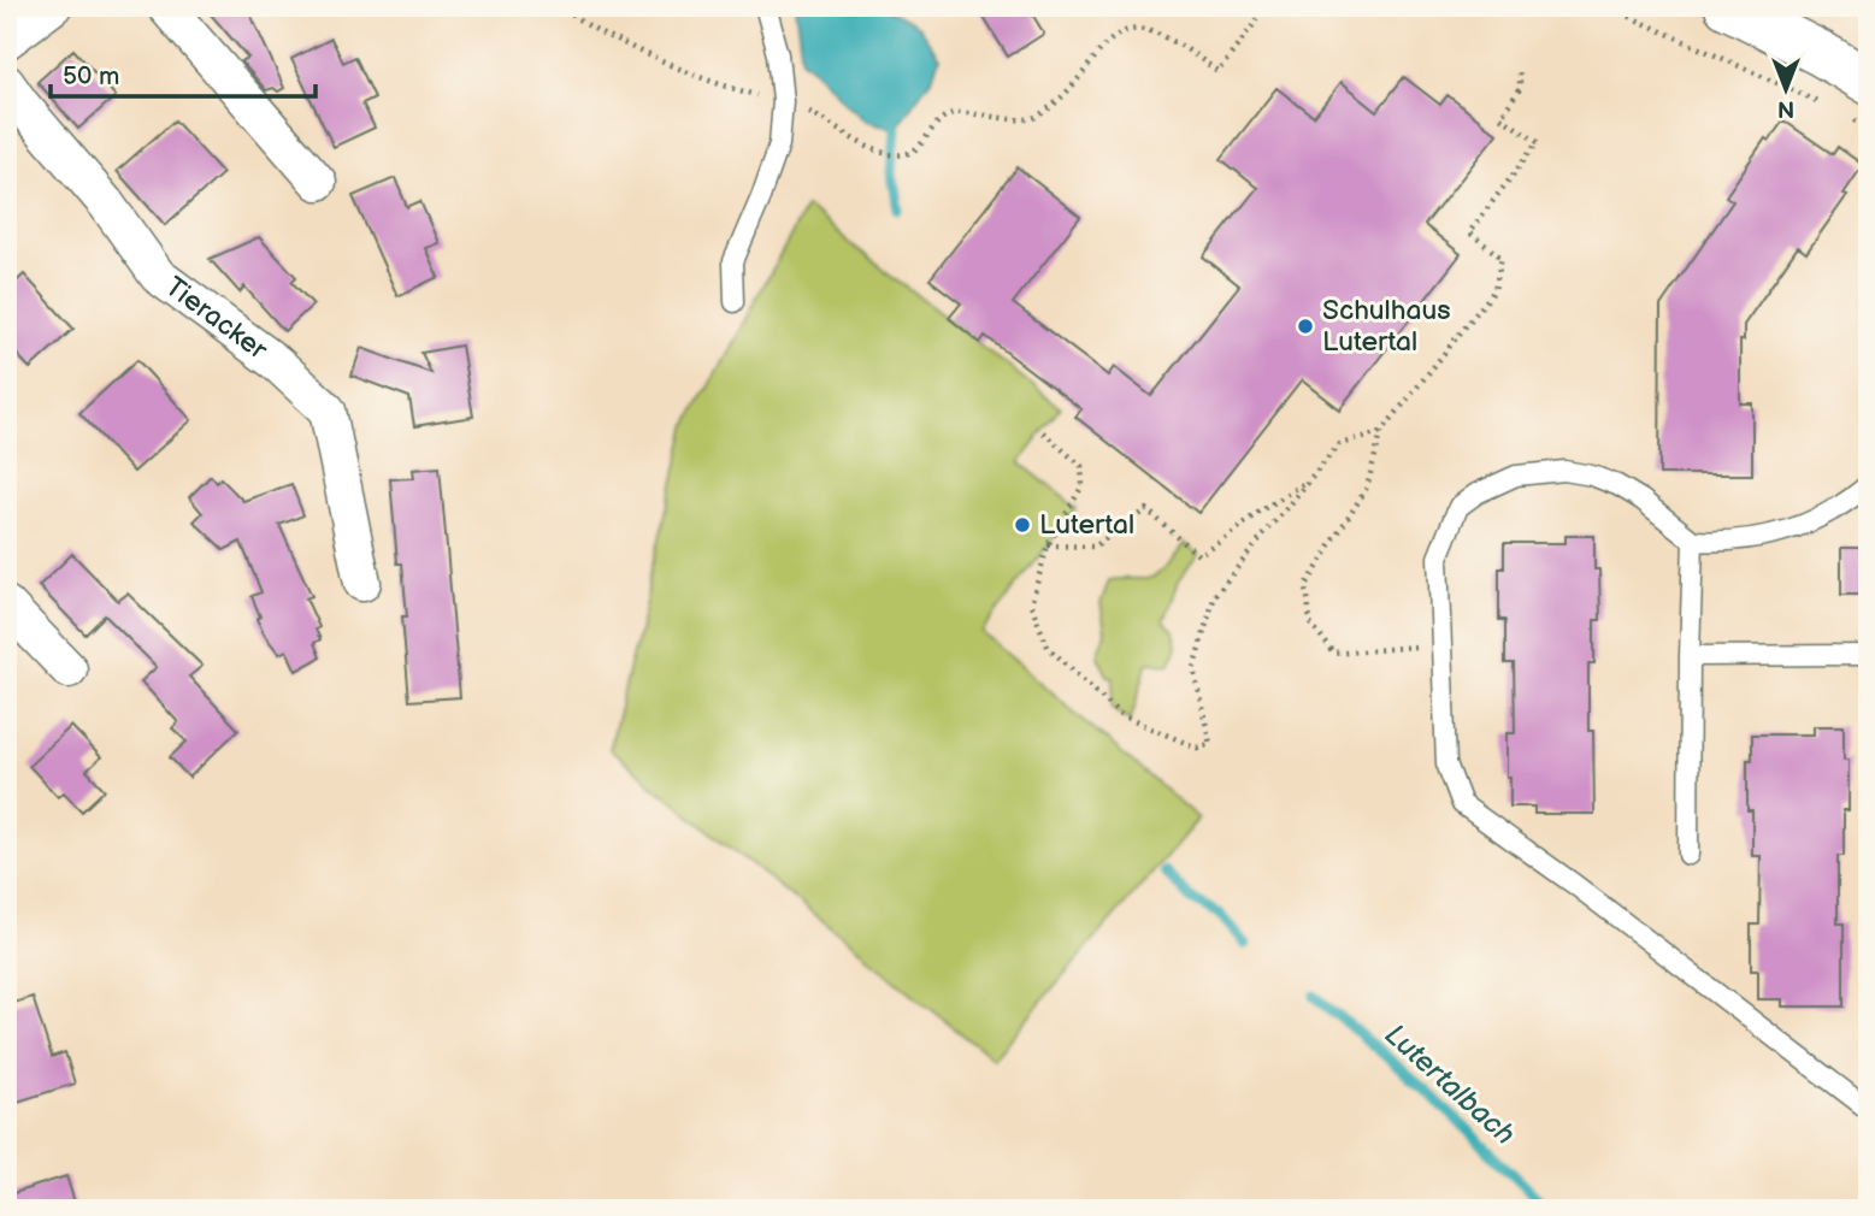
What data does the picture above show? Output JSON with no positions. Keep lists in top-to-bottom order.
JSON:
{
  "streets": {
    "street": ["Tieracker"]
  },
  "water": ["Lutertalbach"],
  "places": ["Schulhaus Lutertal", "Lutertal"],
  "scale_bar": "50 m",
  "north": "bottom"
}
